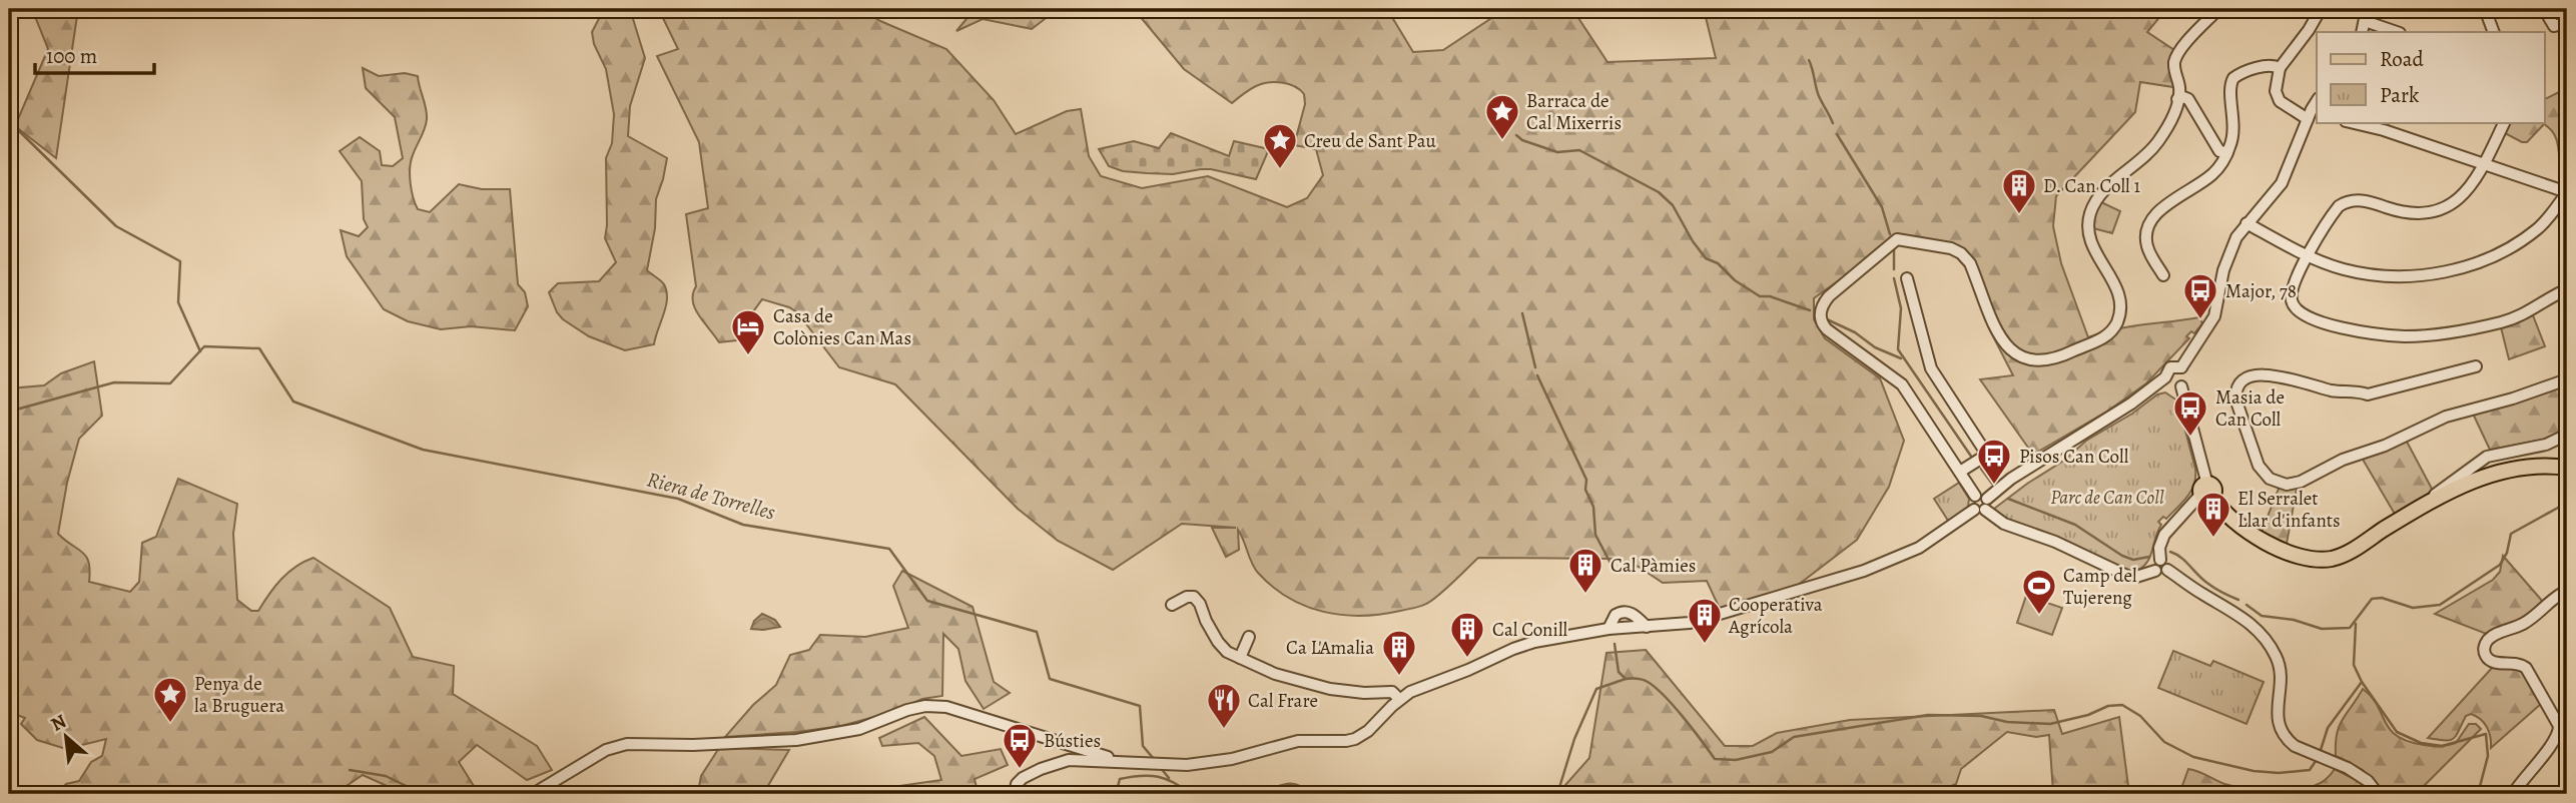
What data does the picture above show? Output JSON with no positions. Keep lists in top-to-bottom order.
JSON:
{
  "water": ["Riera de Torrelles"],
  "parks": ["Parc de Can Coll"],
  "places": {
    "place": ["Barraca de Cal Mixerris", "Creu de Sant Pau", "Penya de la Bruguera"],
    "building": [
      "D. Can Coll 1",
      "El Serralet Llar d'infants",
      "Cal Pàmies",
      "Cooperativa Agrícola",
      "Cal Conill",
      "Ca L'Amalia"
    ],
    "bus stop": [
      "Major, 78",
      "Masia de Can Coll",
      "Pisos Can Coll",
      "Bústies"
    ],
    "hotel": ["Casa de Colònies Can Mas"],
    "sports": ["Camp del Tujereng"],
    "restaurant": ["Cal Frare"]
  },
  "legend": ["Road", "Park"],
  "scale_bar": "100 m",
  "north": "top left"
}
